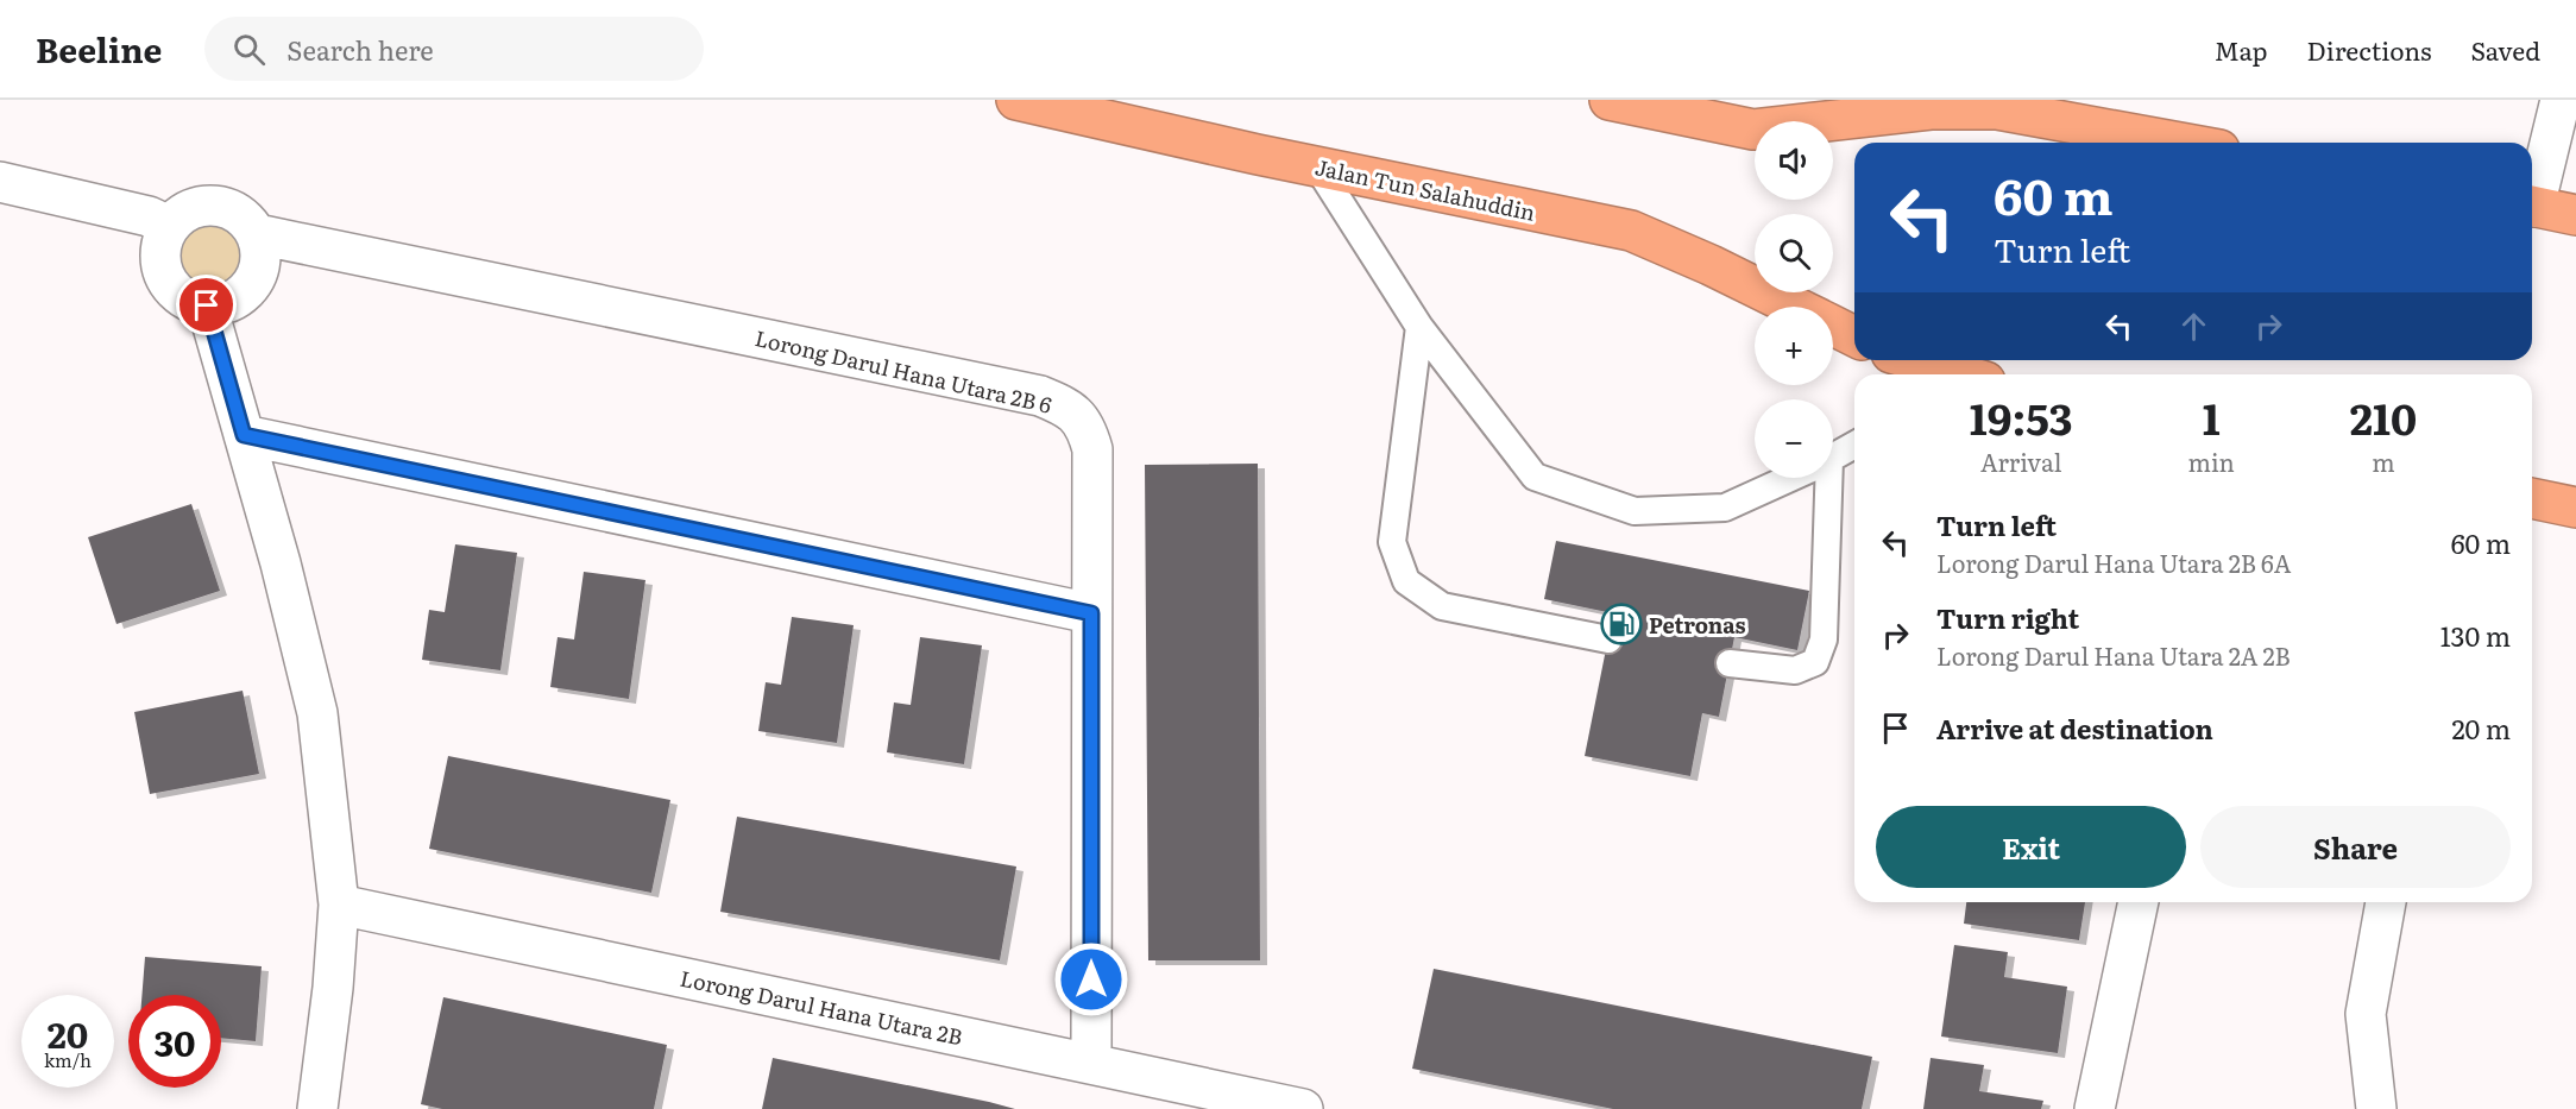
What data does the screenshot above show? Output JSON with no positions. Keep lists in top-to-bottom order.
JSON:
{
  "streets": {
    "highway": ["Jalan Tun Salahuddin"],
    "street": ["Lorong Darul Hana Utara 2B 6", "Lorong Darul Hana Utara 2B"]
  },
  "crossings": [
    ["Lorong Darul Hana Utara 2B 6", "Lorong Darul Hana Utara 2B"]
  ],
  "places": {
    "fuel station": ["Petronas"]
  },
  "page": {
    "header": "Beeline",
    "search": "Search here",
    "nav": ["Map", "Directions", "Saved"],
    "map_buttons": ["+", "−"],
    "turn": ["60 m", "Turn left"],
    "eta": [
      "19:53",
      "Arrival",
      "1",
      "min",
      "210",
      "m"
    ],
    "list": [
      {
        "name": "Turn left",
        "note": "Lorong Darul Hana Utara 2B 6A",
        "value": "60 m"
      },
      {
        "name": "Turn right",
        "note": "Lorong Darul Hana Utara 2A 2B",
        "value": "130 m"
      },
      {
        "name": "Arrive at destination",
        "value": "20 m"
      }
    ],
    "buttons": ["Exit", "Share"],
    "speed": "20 km/h",
    "limit": "30"
  }
}
